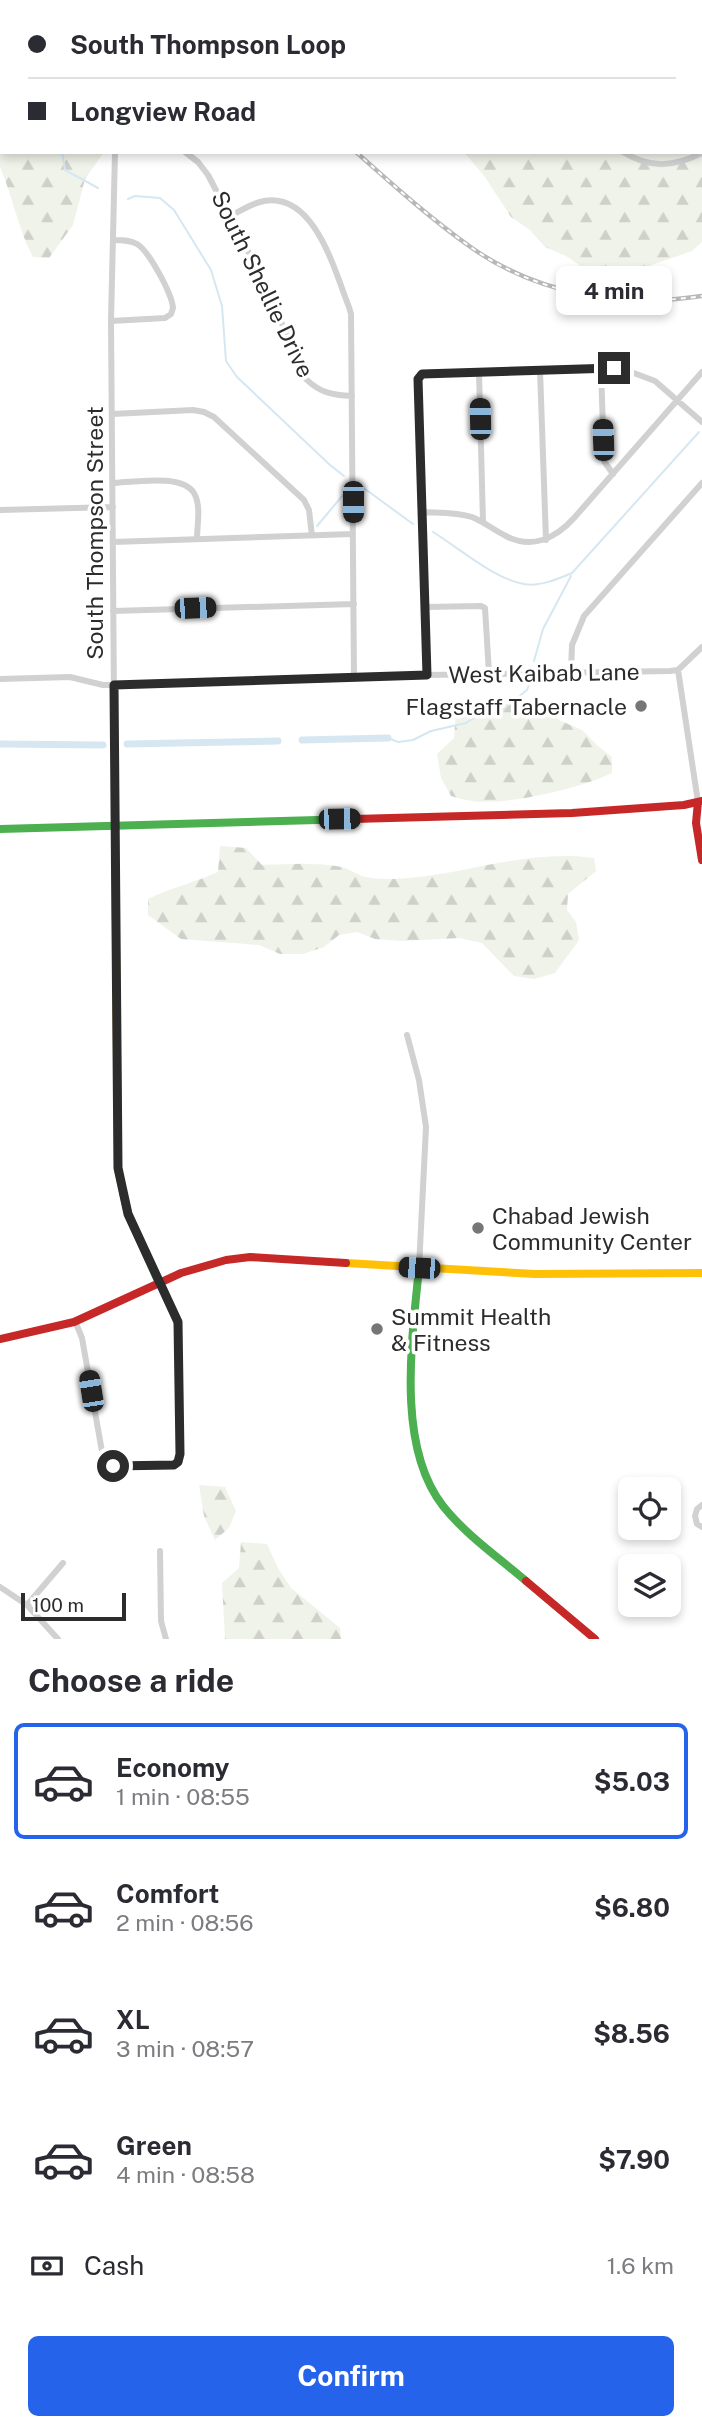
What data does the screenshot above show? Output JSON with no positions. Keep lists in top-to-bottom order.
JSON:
{
  "streets": {
    "street": ["South Shellie Drive", "South Thompson Street", "West Kaibab Lane"]
  },
  "crossings": [
    ["South Thompson Street", "West Kaibab Lane"]
  ],
  "places": ["Flagstaff Tabernacle", "Chabad Jewish Community Center", "Summit Health & Fitness"],
  "scale_bar": "100 m",
  "page": {
    "banner": ["South Thompson Loop", "Longview Road"],
    "bubble": "4 min",
    "scale": "100 m",
    "heading": "Choose a ride",
    "list": [
      {
        "name": "Economy",
        "note": "1 min · 08:55",
        "value": "$5.03"
      },
      {
        "name": "Comfort",
        "note": "2 min · 08:56",
        "value": "$6.80"
      },
      {
        "name": "XL",
        "note": "3 min · 08:57",
        "value": "$8.56"
      },
      {
        "name": "Green",
        "note": "4 min · 08:58",
        "value": "$7.90"
      }
    ],
    "pay": ["Cash", "1.6 km"],
    "buttons": "Confirm"
  }
}
